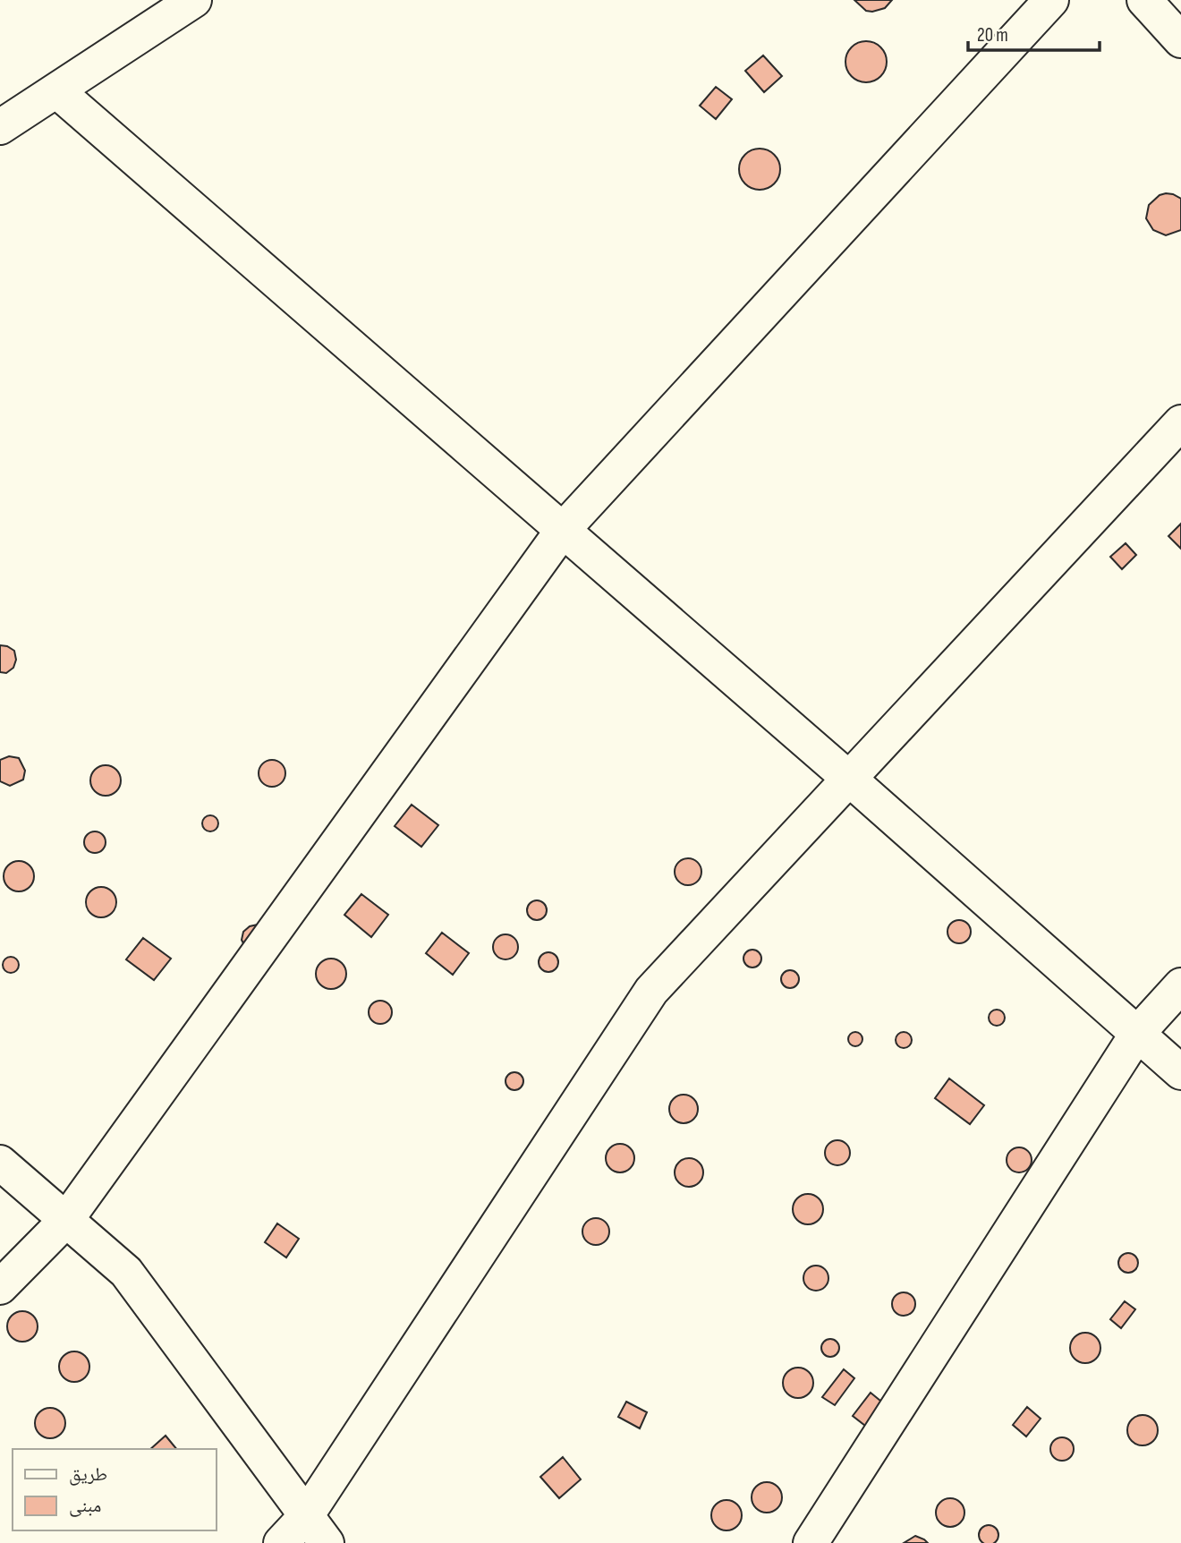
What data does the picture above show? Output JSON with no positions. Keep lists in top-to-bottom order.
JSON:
{
  "legend": ["طريق", "مبنى"],
  "scale_bar": "20 m"
}
